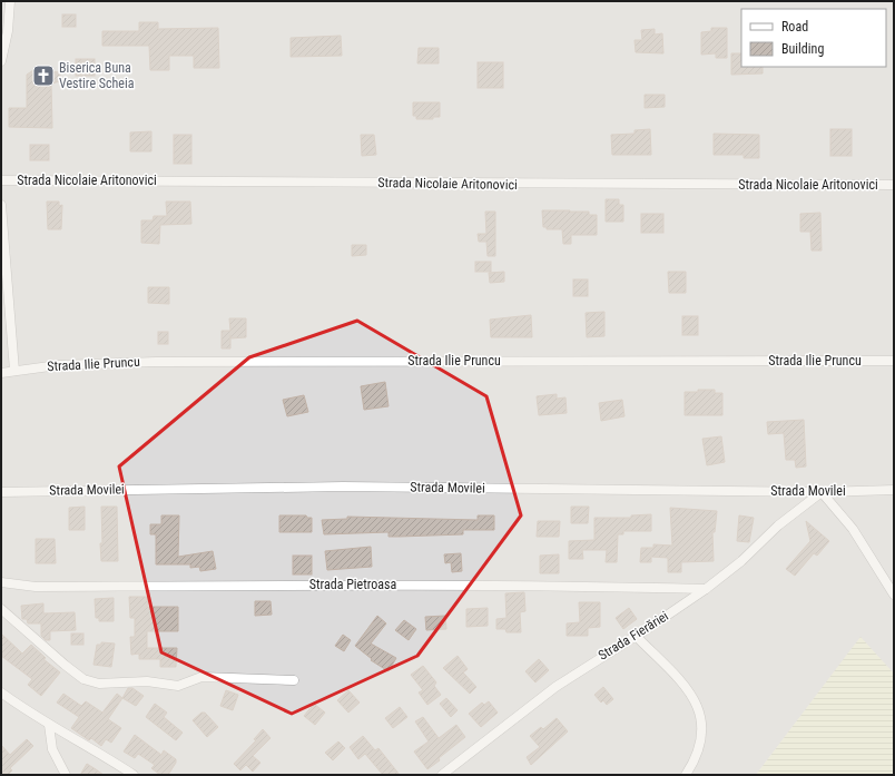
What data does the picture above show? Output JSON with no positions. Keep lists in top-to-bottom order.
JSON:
{
  "streets": {
    "street": [
      "Strada Nicolaie Aritonovici",
      "Strada Ilie Pruncu",
      "Strada Movilei",
      "Strada Pietroasa",
      "Strada Fierăriei"
    ]
  },
  "crossings": [
    ["Strada Movilei", "Strada Fierăriei"],
    ["Strada Pietroasa", "Strada Fierăriei"]
  ],
  "places": {
    "church": ["Biserica Buna Vestire Scheia"]
  },
  "legend": ["Road", "Building"]
}
